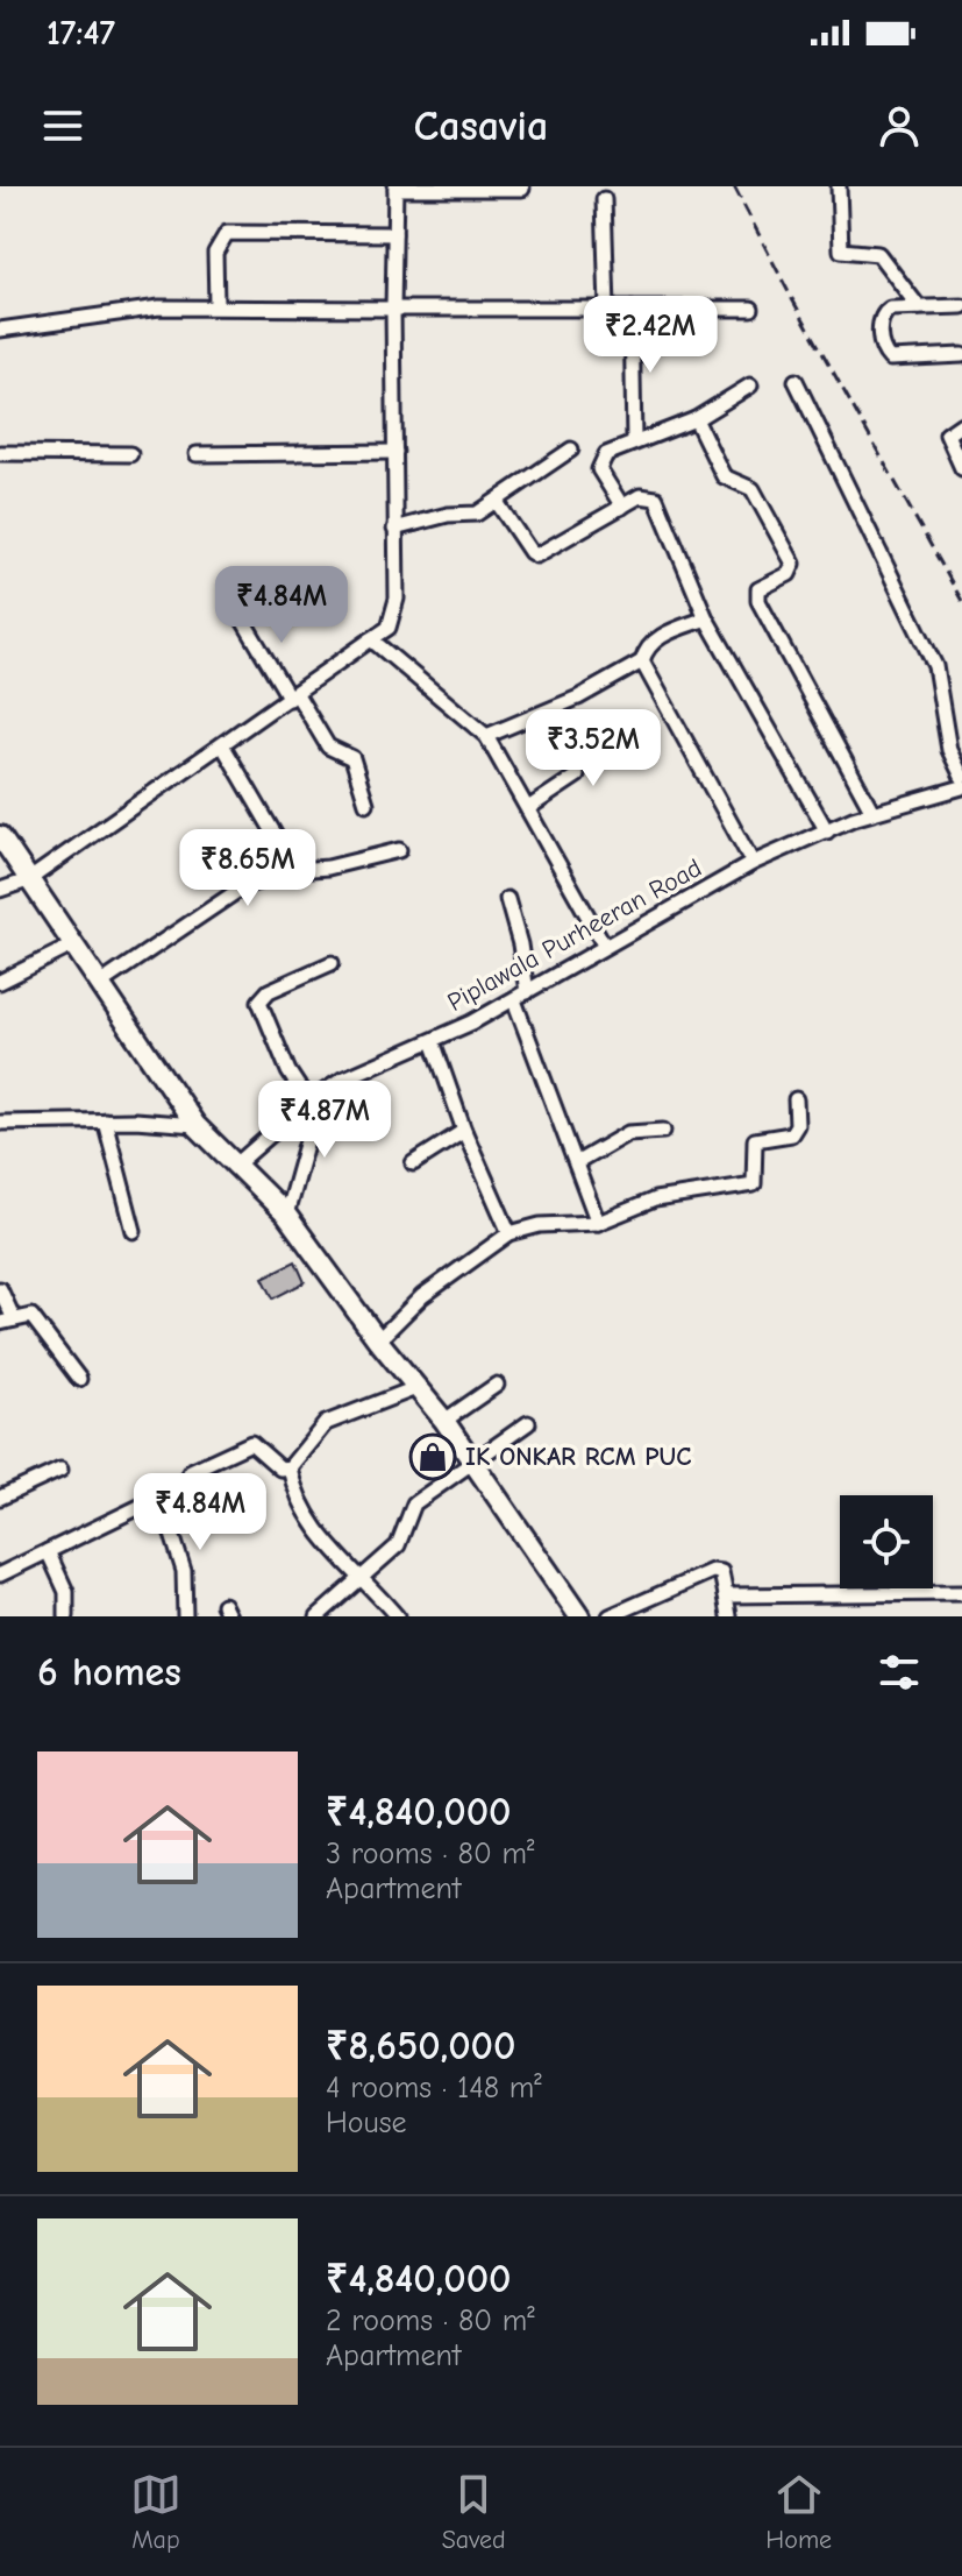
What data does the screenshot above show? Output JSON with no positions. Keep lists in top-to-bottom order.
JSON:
{
  "streets": {
    "street": ["Piplawala Purheeran Road"]
  },
  "places": {
    "shop": ["IK ONKAR RCM PUC"]
  },
  "page": {
    "status": "17:47",
    "header": "Casavia",
    "price": [
      "₹2.42M",
      "₹4.84M",
      "₹3.52M",
      "₹8.65M",
      "₹4.87M",
      "₹4.84M"
    ],
    "heading": "6 homes",
    "list": [
      {
        "name": "₹4,840,000",
        "note": "3 rooms · 80 m² · Apartment"
      },
      {
        "name": "₹8,650,000",
        "note": "4 rooms · 148 m² · House"
      },
      {
        "name": "₹4,840,000",
        "note": "2 rooms · 80 m² · Apartment"
      }
    ],
    "tabs": ["Map", "Saved", "Home"]
  }
}
